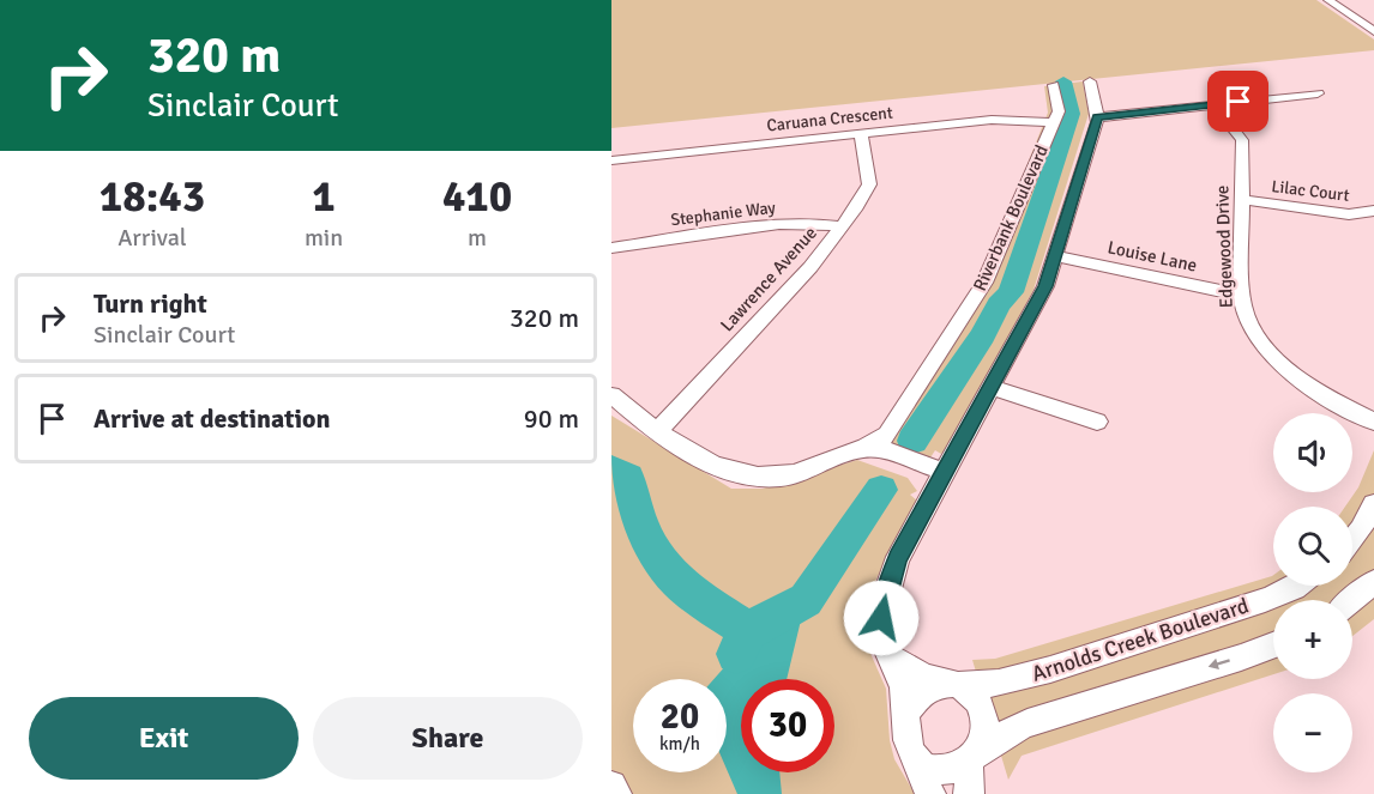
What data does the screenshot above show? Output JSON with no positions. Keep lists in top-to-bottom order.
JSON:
{
  "streets": {
    "street": [
      "Caruana Crescent",
      "Lilac Court",
      "Stephanie Way",
      "Riverbank Boulevard",
      "Edgewood Drive",
      "Louise Lane",
      "Lawrence Avenue",
      "Arnolds Creek Boulevard"
    ]
  },
  "crossings": [
    ["Caruana Crescent", "Riverbank Boulevard"],
    ["Caruana Crescent", "Lawrence Avenue"],
    ["Lilac Court", "Edgewood Drive"],
    ["Stephanie Way", "Lawrence Avenue"],
    ["Riverbank Boulevard", "Lawrence Avenue"],
    ["Edgewood Drive", "Louise Lane"]
  ],
  "page": {
    "turn": ["320 m", "Sinclair Court"],
    "eta": [
      "18:43",
      "Arrival",
      "1",
      "min",
      "410",
      "m"
    ],
    "list": [
      {
        "name": "Turn right",
        "note": "Sinclair Court",
        "value": "320 m"
      },
      {
        "name": "Arrive at destination",
        "value": "90 m"
      }
    ],
    "map_buttons": ["+", "−"],
    "speed": "20 km/h",
    "limit": "30",
    "buttons": ["Exit", "Share"]
  }
}
